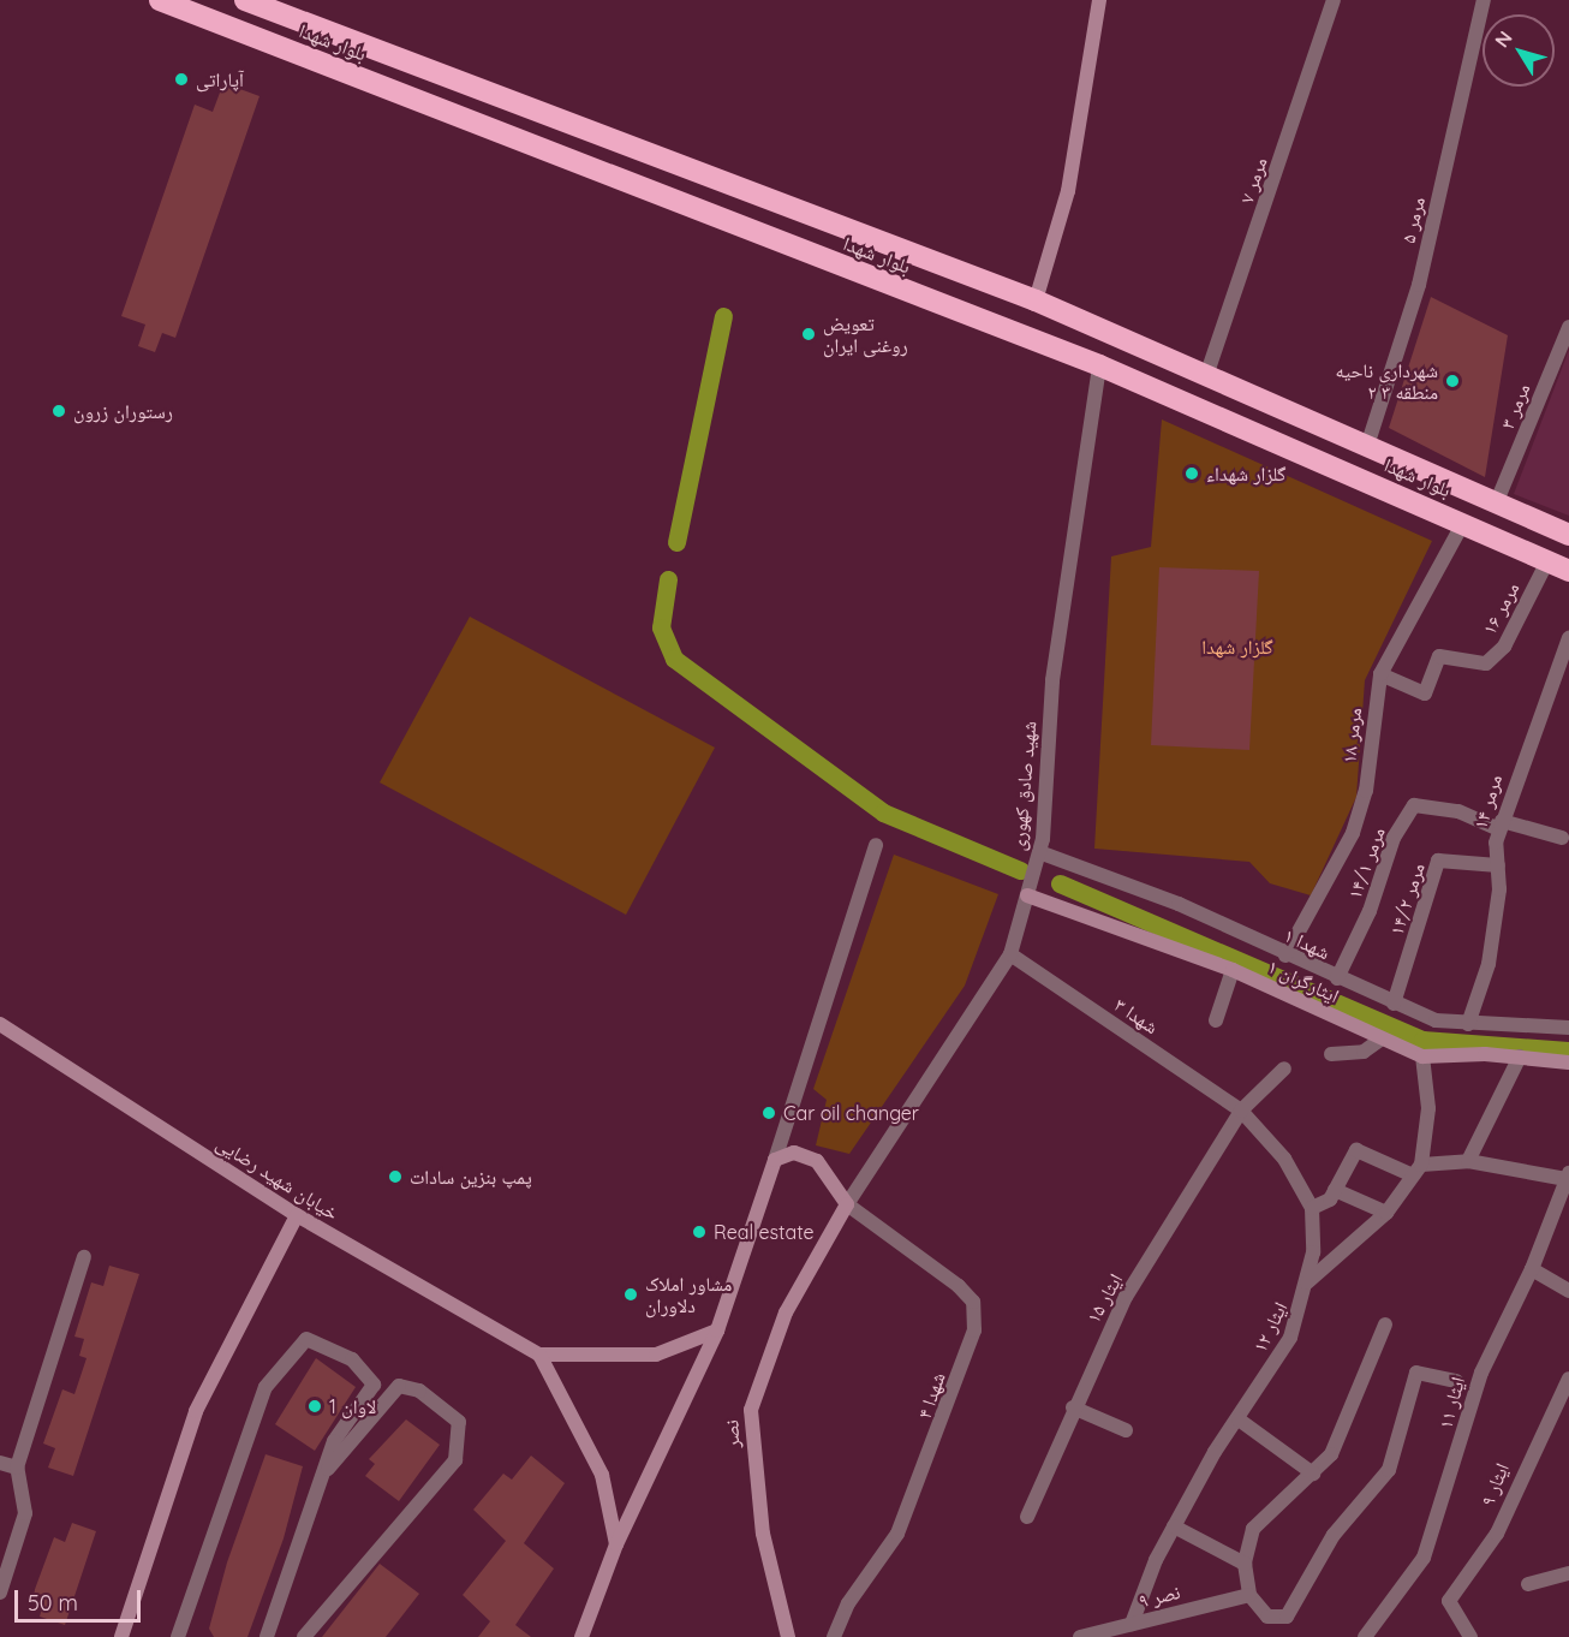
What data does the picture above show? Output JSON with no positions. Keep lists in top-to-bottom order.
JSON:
{
  "streets": {
    "highway": ["بلوار شهدا"],
    "street": [
      "مرمر ۷",
      "مرمر ۵",
      "مرمر ۳",
      "مرمر ۱۶",
      "مرمر ۱۸",
      "شهید صادق کهوری",
      "مرمر ۱۴",
      "مرمر ۱۴/۱",
      "مرمر ۱۴/۲",
      "شهدا ۱",
      "ایثارگران ۱",
      "شهدا ۳",
      "خیابان شهید رضایی",
      "ایثار ۱۵",
      "ایثار ۱۲",
      "شهدا ۴",
      "ایثار ۱۱",
      "نصر",
      "ایثار ۹",
      "نصر ۹"
    ]
  },
  "crossings": [
    ["بلوار شهدا", "مرمر ۷"],
    ["بلوار شهدا", "مرمر ۵"],
    ["بلوار شهدا", "مرمر ۳"],
    ["بلوار شهدا", "مرمر ۱۶"],
    ["بلوار شهدا", "مرمر ۱۸"],
    ["بلوار شهدا", "شهید صادق کهوری"],
    ["مرمر ۱۶", "مرمر ۱۸"],
    ["مرمر ۱۸", "شهدا ۱"],
    ["شهید صادق کهوری", "شهدا ۱"],
    ["شهید صادق کهوری", "ایثارگران ۱"],
    ["شهید صادق کهوری", "شهدا ۳"],
    ["شهید صادق کهوری", "شهدا ۴"],
    ["شهید صادق کهوری", "نصر"],
    ["مرمر ۱۴", "مرمر ۱۴/۱"],
    ["مرمر ۱۴", "مرمر ۱۴/۲"],
    ["مرمر ۱۴", "شهدا ۱"],
    ["مرمر ۱۴/۱", "شهدا ۱"],
    ["مرمر ۱۴/۲", "شهدا ۱"],
    ["شهدا ۳", "ایثار ۱۵"],
    ["شهدا ۳", "ایثار ۱۲"],
    ["ایثار ۱۲", "نصر ۹"],
    ["شهدا ۴", "نصر"]
  ],
  "parks": ["گلزار شهدا"],
  "places": [
    "آپاراتی",
    "تعویض روغنی ایران",
    "شهرداری ناحیه ۲ منطقه ۳",
    "رستوران زرون",
    "گلزار شهداء",
    "Car oil changer",
    "پمپ بنزین سادات",
    "Real estate",
    "مشاور املاک دلاوران",
    "لاوان 1"
  ],
  "scale_bar": "50 m",
  "north": "top left"
}
